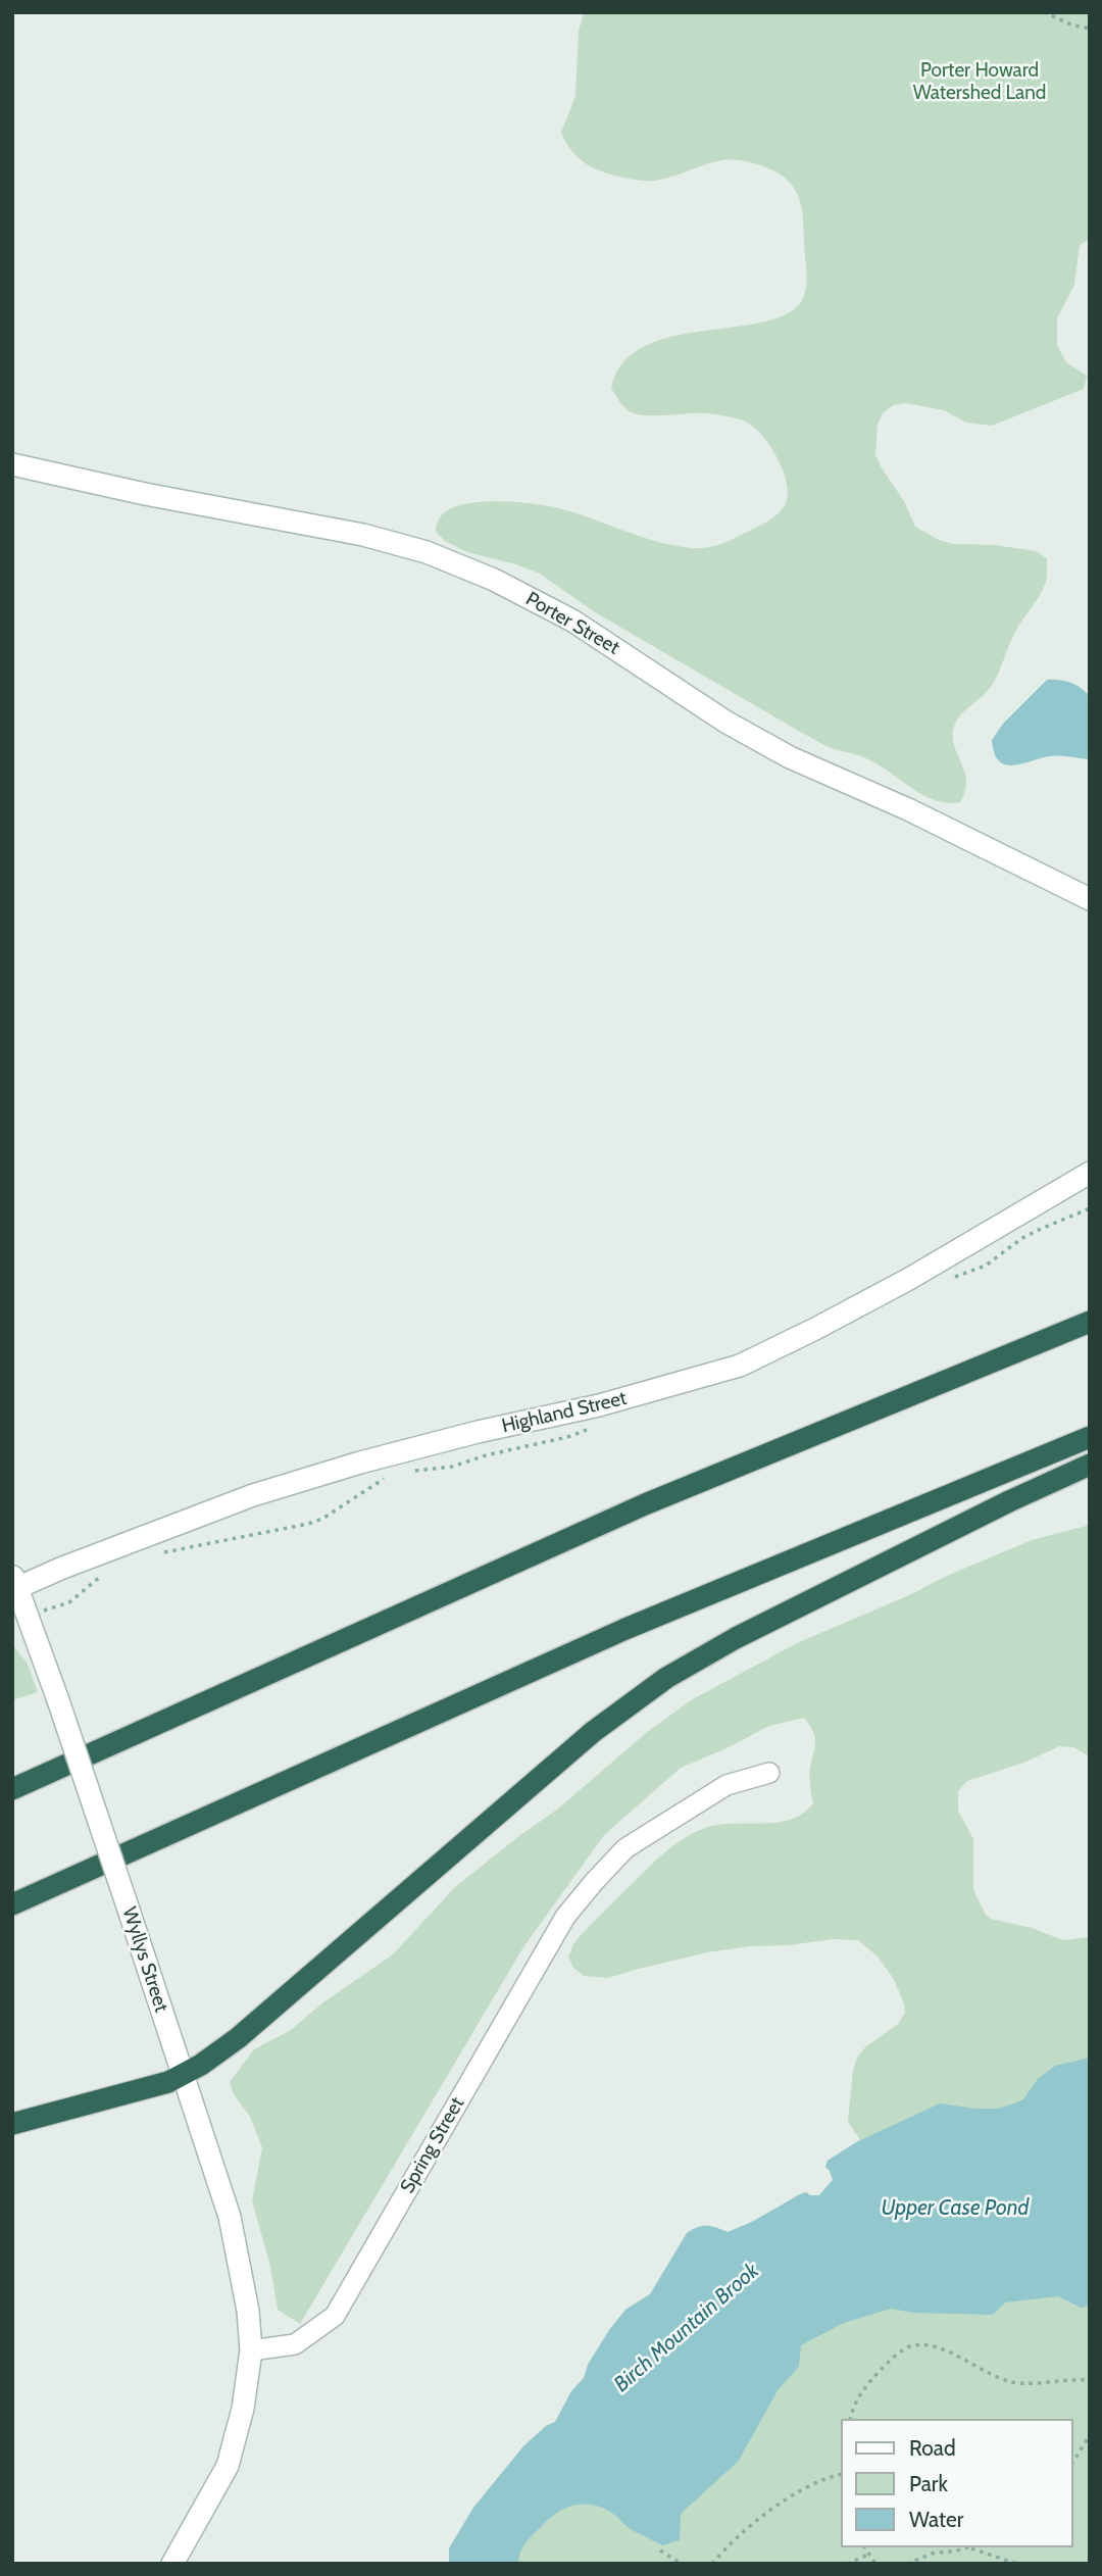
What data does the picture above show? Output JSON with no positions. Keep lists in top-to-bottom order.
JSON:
{
  "streets": {
    "street": [
      "Porter Street",
      "Highland Street",
      "Wyllys Street",
      "Spring Street"
    ]
  },
  "crossings": [
    ["Highland Street", "Wyllys Street"],
    ["Wyllys Street", "Spring Street"]
  ],
  "water": ["Upper Case Pond", "Birch Mountain Brook"],
  "parks": ["Porter Howard Watershed Land"],
  "legend": ["Road", "Park", "Water"]
}
